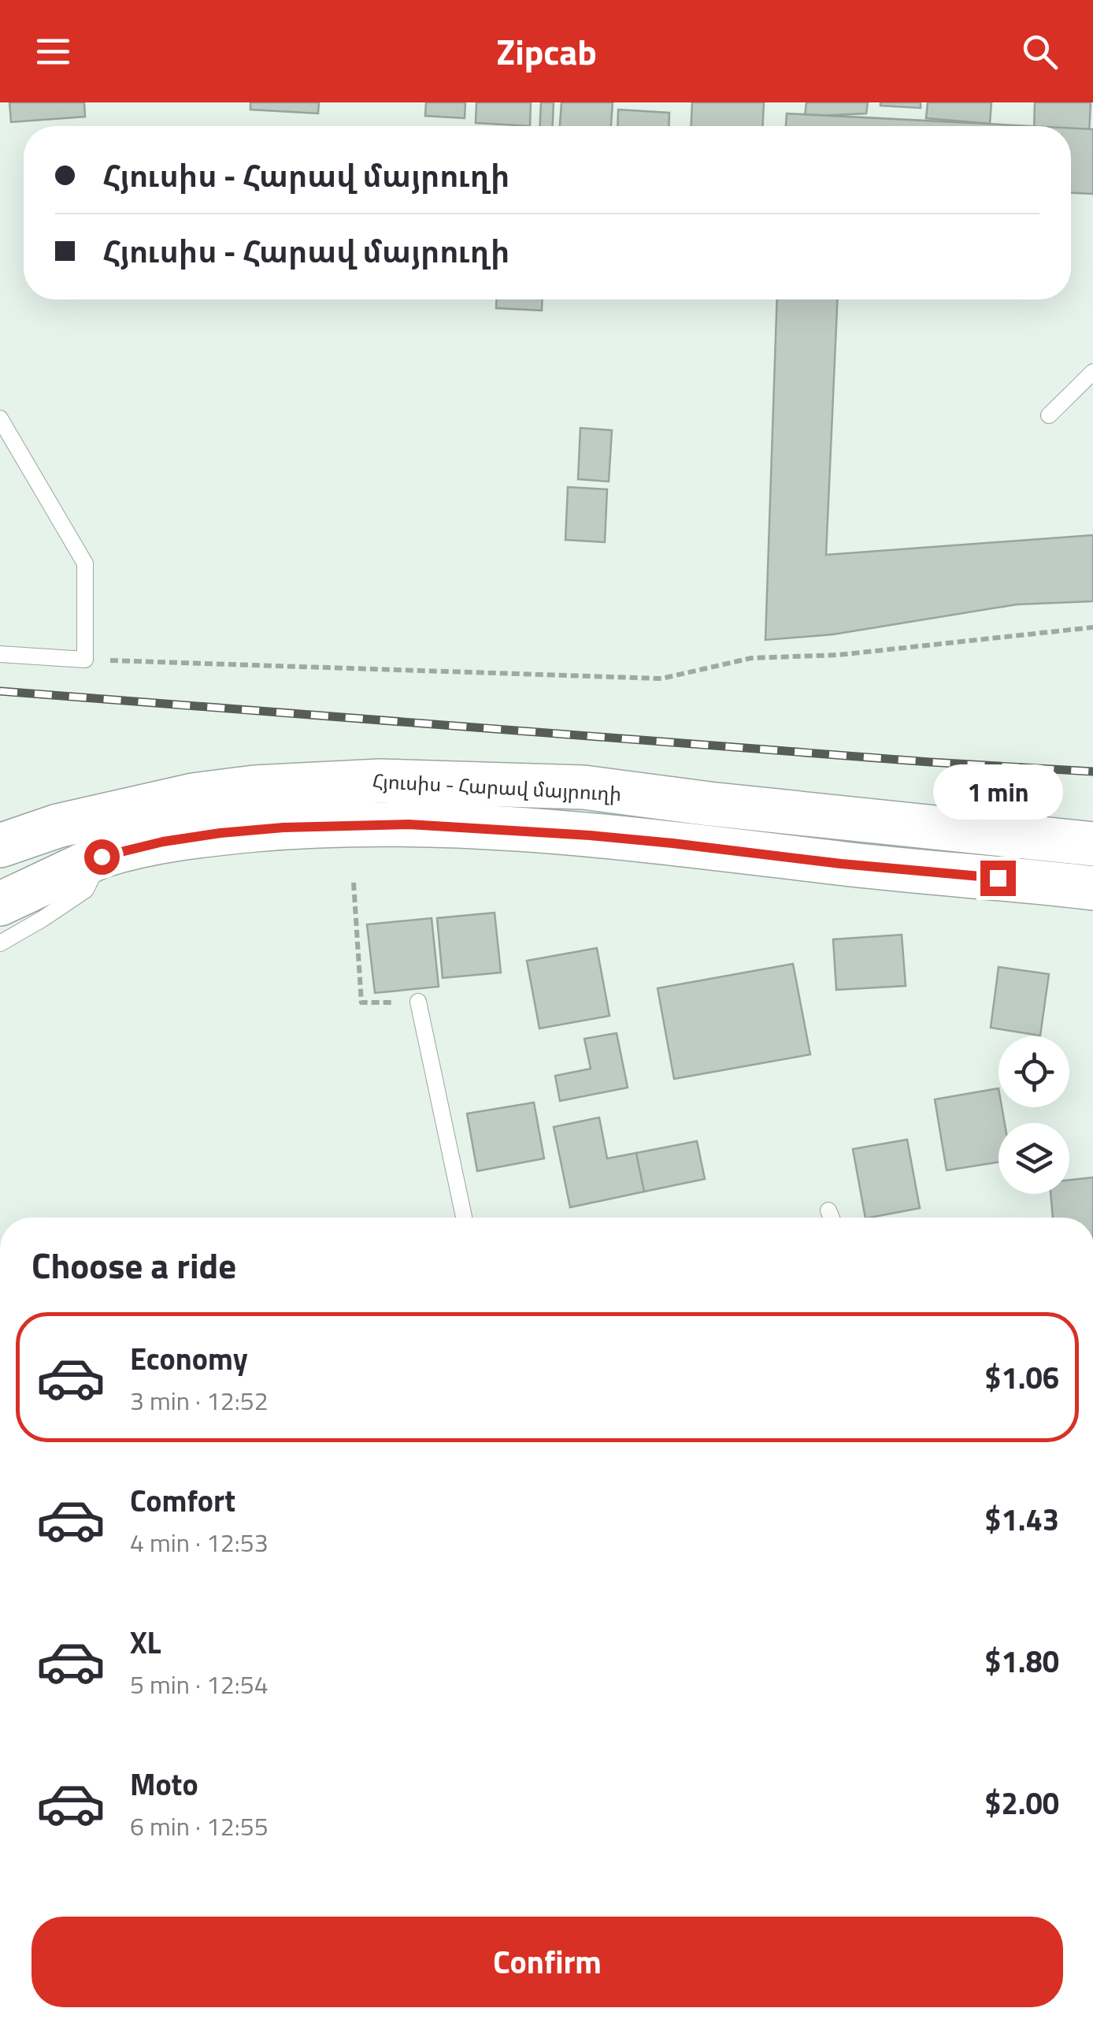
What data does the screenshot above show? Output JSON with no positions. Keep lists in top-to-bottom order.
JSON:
{
  "streets": {
    "main road": ["Հյուսիս - Հարավ մայրուղի"]
  },
  "page": {
    "header": "Zipcab",
    "banner": ["Հյուսիս - Հարավ մայրուղի", "Հյուսիս - Հարավ մայրուղի"],
    "bubble": "1 min",
    "heading": "Choose a ride",
    "list": [
      {
        "name": "Economy",
        "note": "3 min · 12:52",
        "value": "$1.06"
      },
      {
        "name": "Comfort",
        "note": "4 min · 12:53",
        "value": "$1.43"
      },
      {
        "name": "XL",
        "note": "5 min · 12:54",
        "value": "$1.80"
      },
      {
        "name": "Moto",
        "note": "6 min · 12:55",
        "value": "$2.00"
      }
    ],
    "buttons": "Confirm"
  }
}
